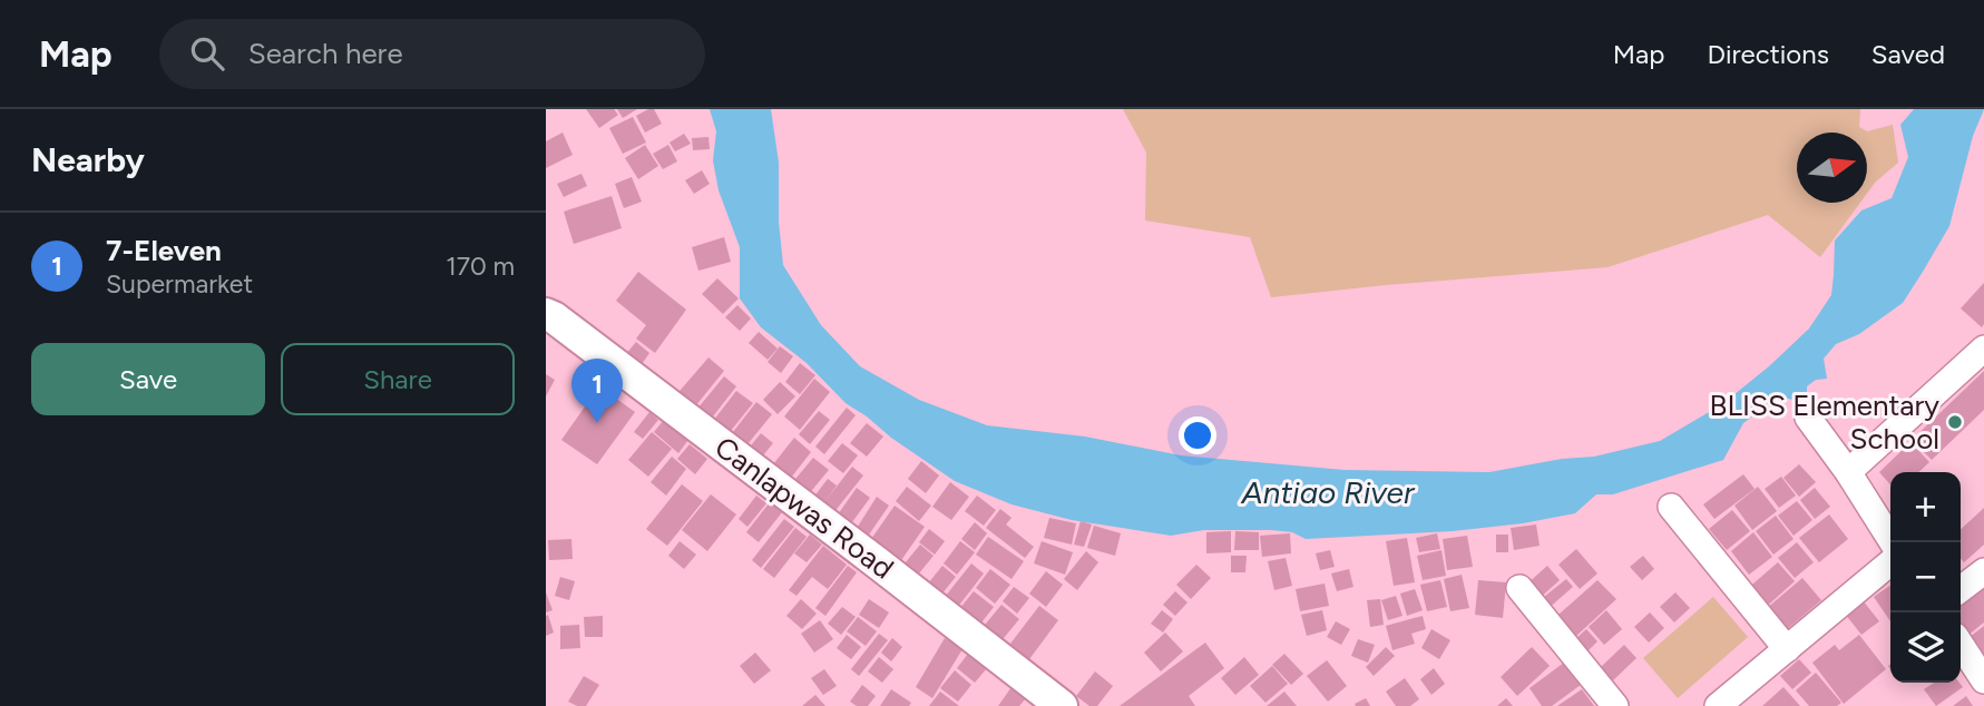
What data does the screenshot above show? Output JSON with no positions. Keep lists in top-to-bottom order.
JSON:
{
  "streets": {
    "street": ["Canlapwas Road"]
  },
  "water": ["Antiao River"],
  "places": ["BLISS Elementary School"],
  "north": "right",
  "page": {
    "header": "Map",
    "search": "Search here",
    "nav": ["Map", "Directions", "Saved"],
    "heading": "Nearby",
    "list": [
      {
        "mark": "1",
        "name": "7-Eleven",
        "note": "Supermarket",
        "value": "170 m"
      }
    ],
    "buttons": ["Save", "Share"],
    "pins": "1",
    "map_buttons": ["+", "−"]
  }
}
